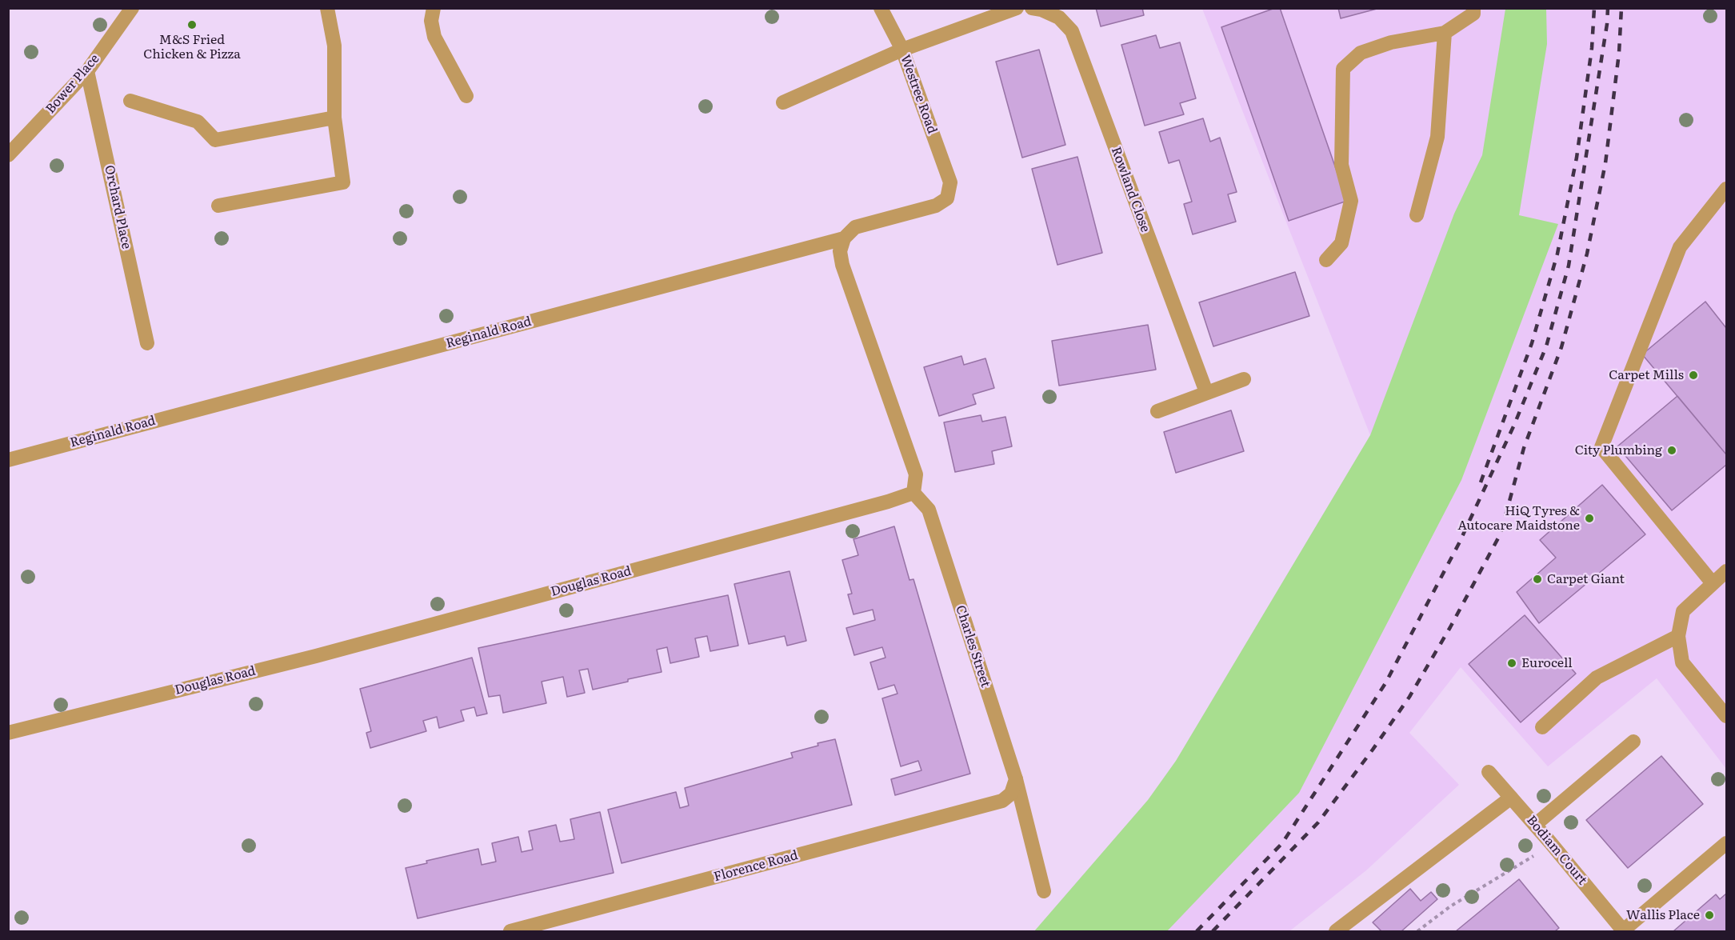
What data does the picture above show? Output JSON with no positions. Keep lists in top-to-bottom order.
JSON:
{
  "streets": {
    "street": [
      "Bower Place",
      "Westree Road",
      "Rowland Close",
      "Orchard Place",
      "Reginald Road",
      "Douglas Road",
      "Charles Street",
      "Bodiam Court",
      "Florence Road"
    ]
  },
  "crossings": [
    ["Bower Place", "Orchard Place"],
    ["Westree Road", "Reginald Road"],
    ["Douglas Road", "Charles Street"],
    ["Charles Street", "Florence Road"]
  ],
  "places": [
    "M&S Fried Chicken & Pizza",
    "Carpet Mills",
    "City Plumbing",
    "HiQ Tyres & Autocare Maidstone",
    "Carpet Giant",
    "Eurocell",
    "Wallis Place"
  ]
}
